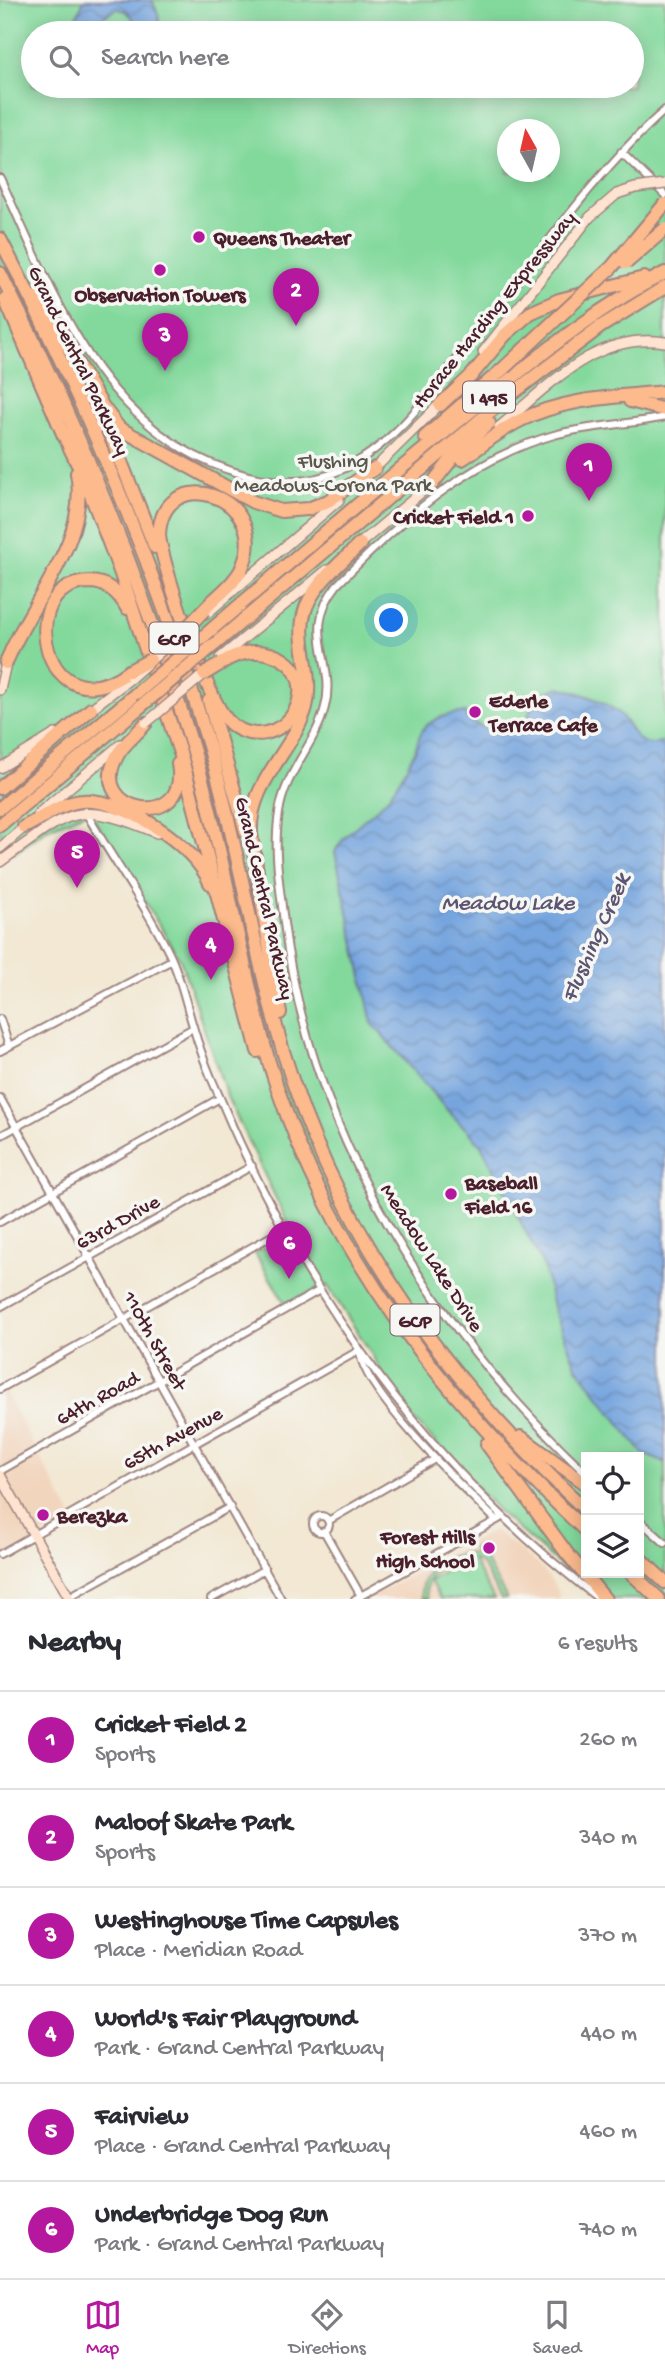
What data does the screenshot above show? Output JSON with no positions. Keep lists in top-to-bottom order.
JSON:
{
  "streets": {
    "highway": ["Grand Central Parkway", "I 495", "GCP"],
    "main road": ["Horace Harding Expressway"],
    "street": [
      "63rd Drive",
      "Meadow Lake Drive",
      "110th Street",
      "64th Road",
      "65th Avenue"
    ]
  },
  "crossings": [
    ["63rd Drive", "110th Street"],
    ["110th Street", "64th Road"],
    ["110th Street", "65th Avenue"]
  ],
  "water": ["Meadow Lake", "Flushing Creek"],
  "parks": ["Flushing Meadows-Corona Park"],
  "places": [
    "Queens Theater",
    "Observation Towers",
    "Cricket Field 1",
    "Ederle Terrace Cafe",
    "Baseball Field 16",
    "Berezka",
    "Forest Hills High School"
  ],
  "north": "top",
  "page": {
    "search": "Search here",
    "pins": [
      "2",
      "3",
      "1",
      "5",
      "4",
      "6"
    ],
    "heading": ["Nearby", "6 results"],
    "list": [
      {
        "mark": "1",
        "name": "Cricket Field 2",
        "note": "Sports",
        "value": "260 m"
      },
      {
        "mark": "2",
        "name": "Maloof Skate Park",
        "note": "Sports",
        "value": "340 m"
      },
      {
        "mark": "3",
        "name": "Westinghouse Time Capsules",
        "note": "Place · Meridian Road",
        "value": "370 m"
      },
      {
        "mark": "4",
        "name": "World's Fair Playground",
        "note": "Park · Grand Central Parkway",
        "value": "440 m"
      },
      {
        "mark": "5",
        "name": "Fairview",
        "note": "Place · Grand Central Parkway",
        "value": "460 m"
      },
      {
        "mark": "6",
        "name": "Underbridge Dog Run",
        "note": "Park · Grand Central Parkway",
        "value": "740 m"
      }
    ],
    "nav": ["Map", "Directions", "Saved"]
  }
}
